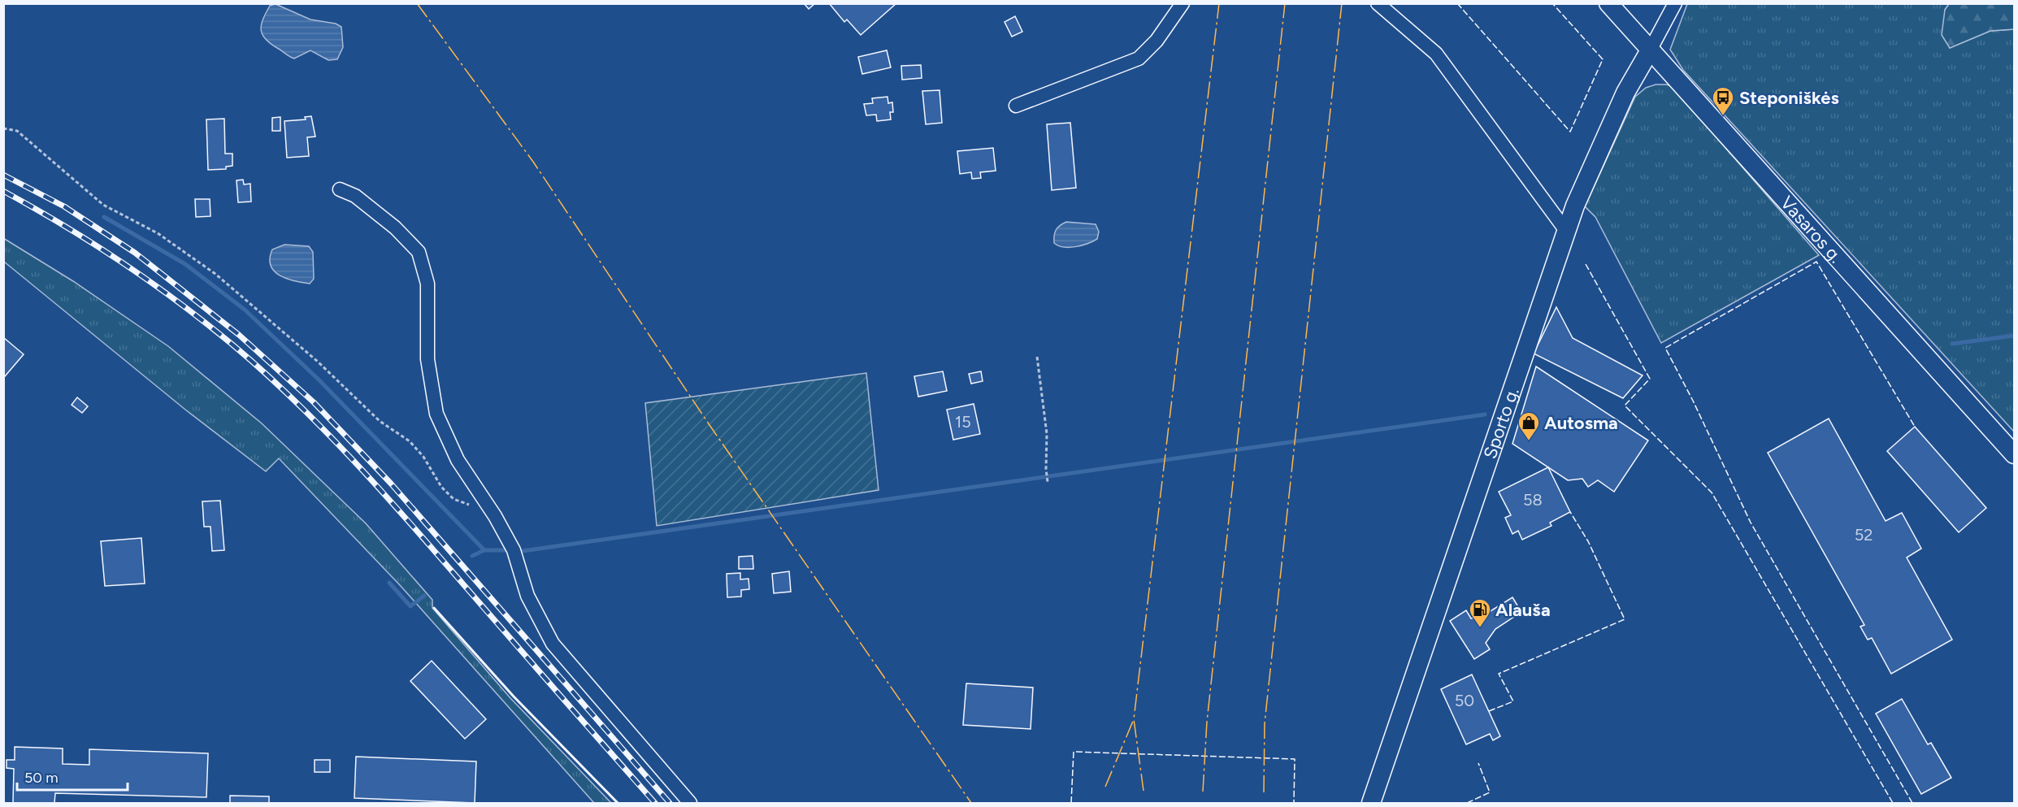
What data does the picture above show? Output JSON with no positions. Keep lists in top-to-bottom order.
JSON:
{
  "streets": {
    "street": ["Vasaros g.", "Sporto g."]
  },
  "crossings": [
    ["Vasaros g.", "Sporto g."]
  ],
  "places": {
    "bus stop": ["Steponiškės"],
    "shop": ["Autosma"],
    "fuel station": ["Alauša"]
  },
  "house_numbers": [
    "15",
    "58",
    "52",
    "50"
  ],
  "scale_bar": "50 m"
}
